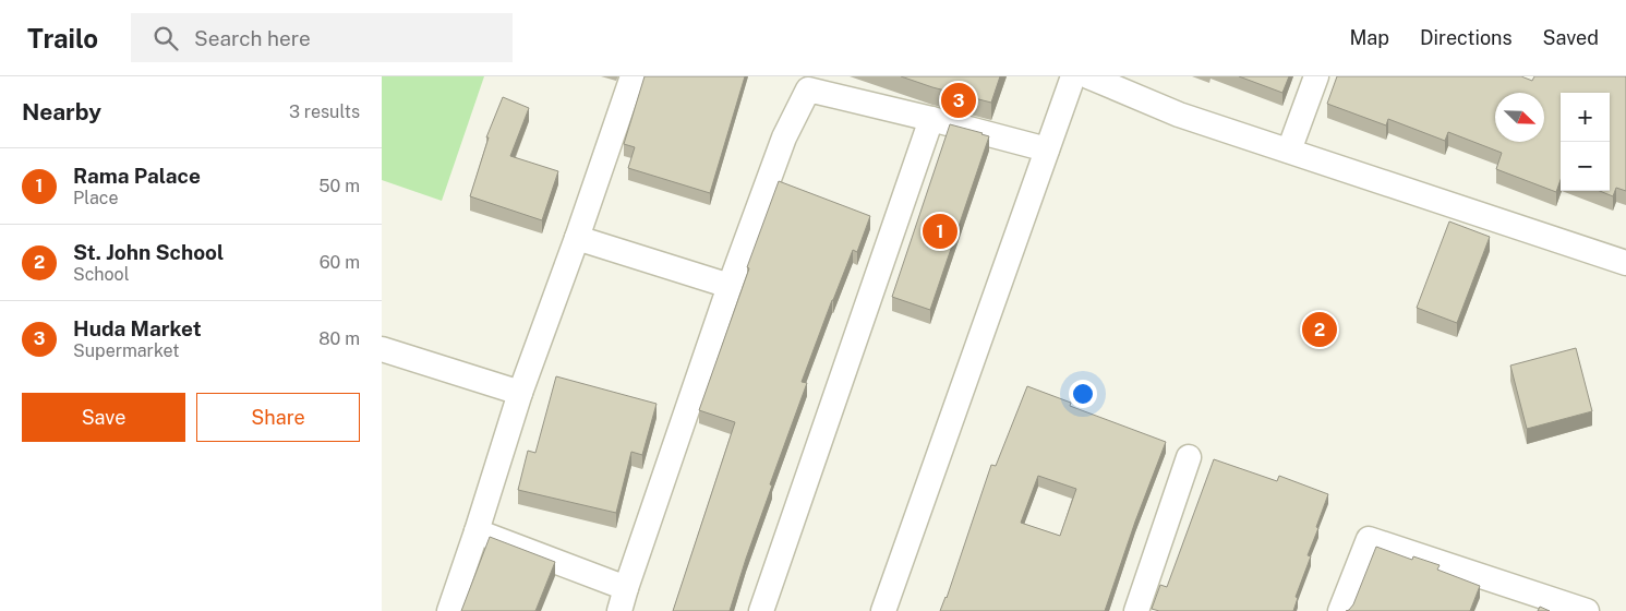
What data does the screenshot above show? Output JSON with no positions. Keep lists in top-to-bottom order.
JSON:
{
  "north": "bottom right",
  "page": {
    "header": "Trailo",
    "search": "Search here",
    "nav": ["Map", "Directions", "Saved"],
    "heading": ["Nearby", "3 results"],
    "pins": ["3", "1", "2"],
    "map_buttons": ["+", "−"],
    "list": [
      {
        "mark": "1",
        "name": "Rama Palace",
        "note": "Place",
        "value": "50 m"
      },
      {
        "mark": "2",
        "name": "St. John School",
        "note": "School",
        "value": "60 m"
      },
      {
        "mark": "3",
        "name": "Huda Market",
        "note": "Supermarket",
        "value": "80 m"
      }
    ],
    "buttons": ["Save", "Share"]
  }
}
